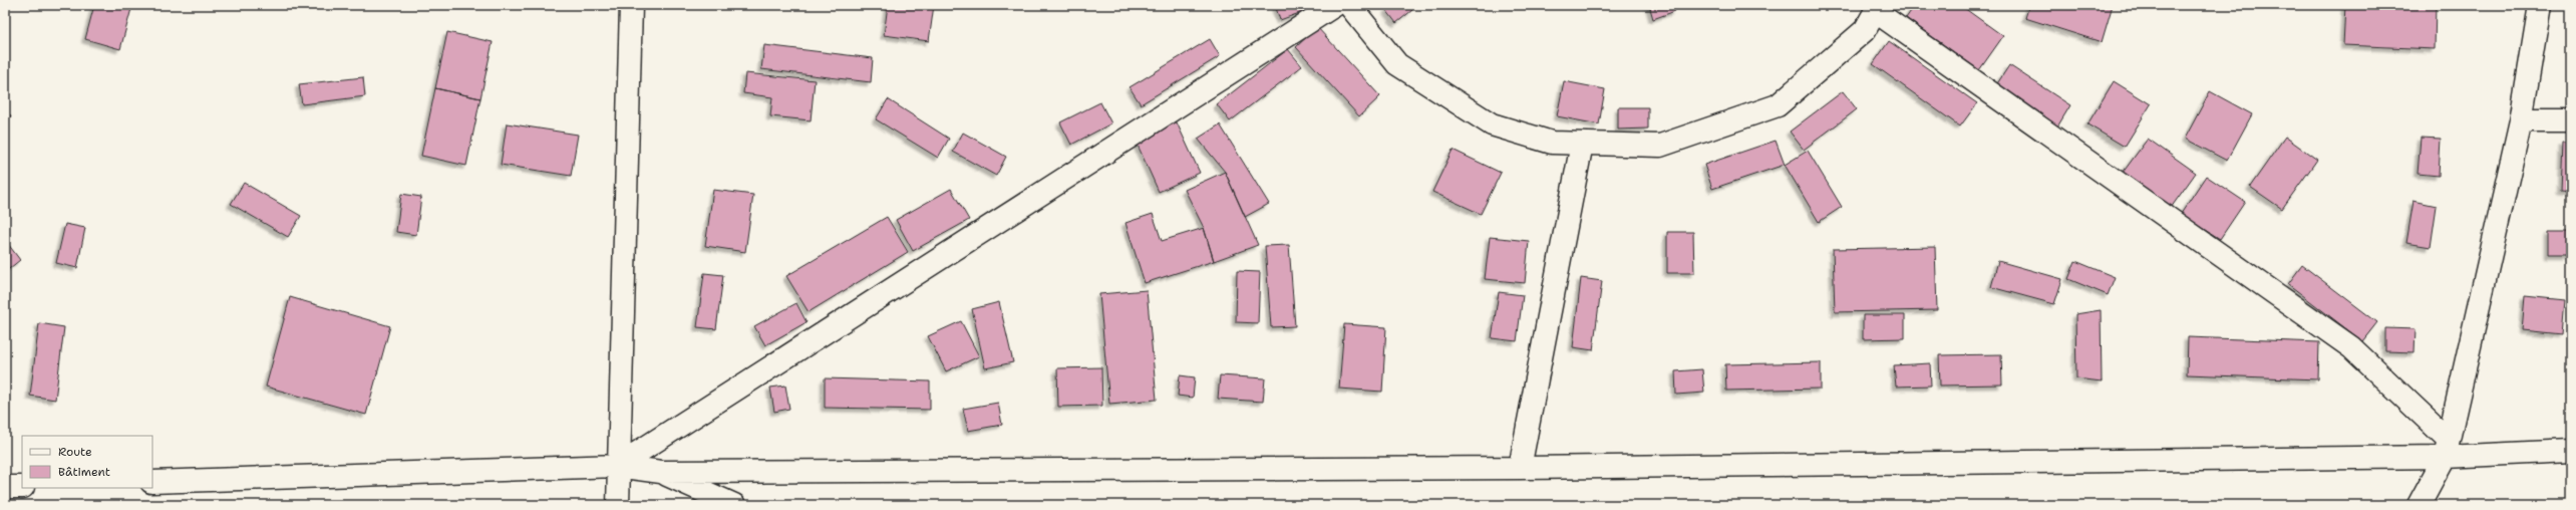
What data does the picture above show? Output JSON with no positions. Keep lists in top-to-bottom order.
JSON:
{
  "legend": ["Route", "Bâtiment"]
}
